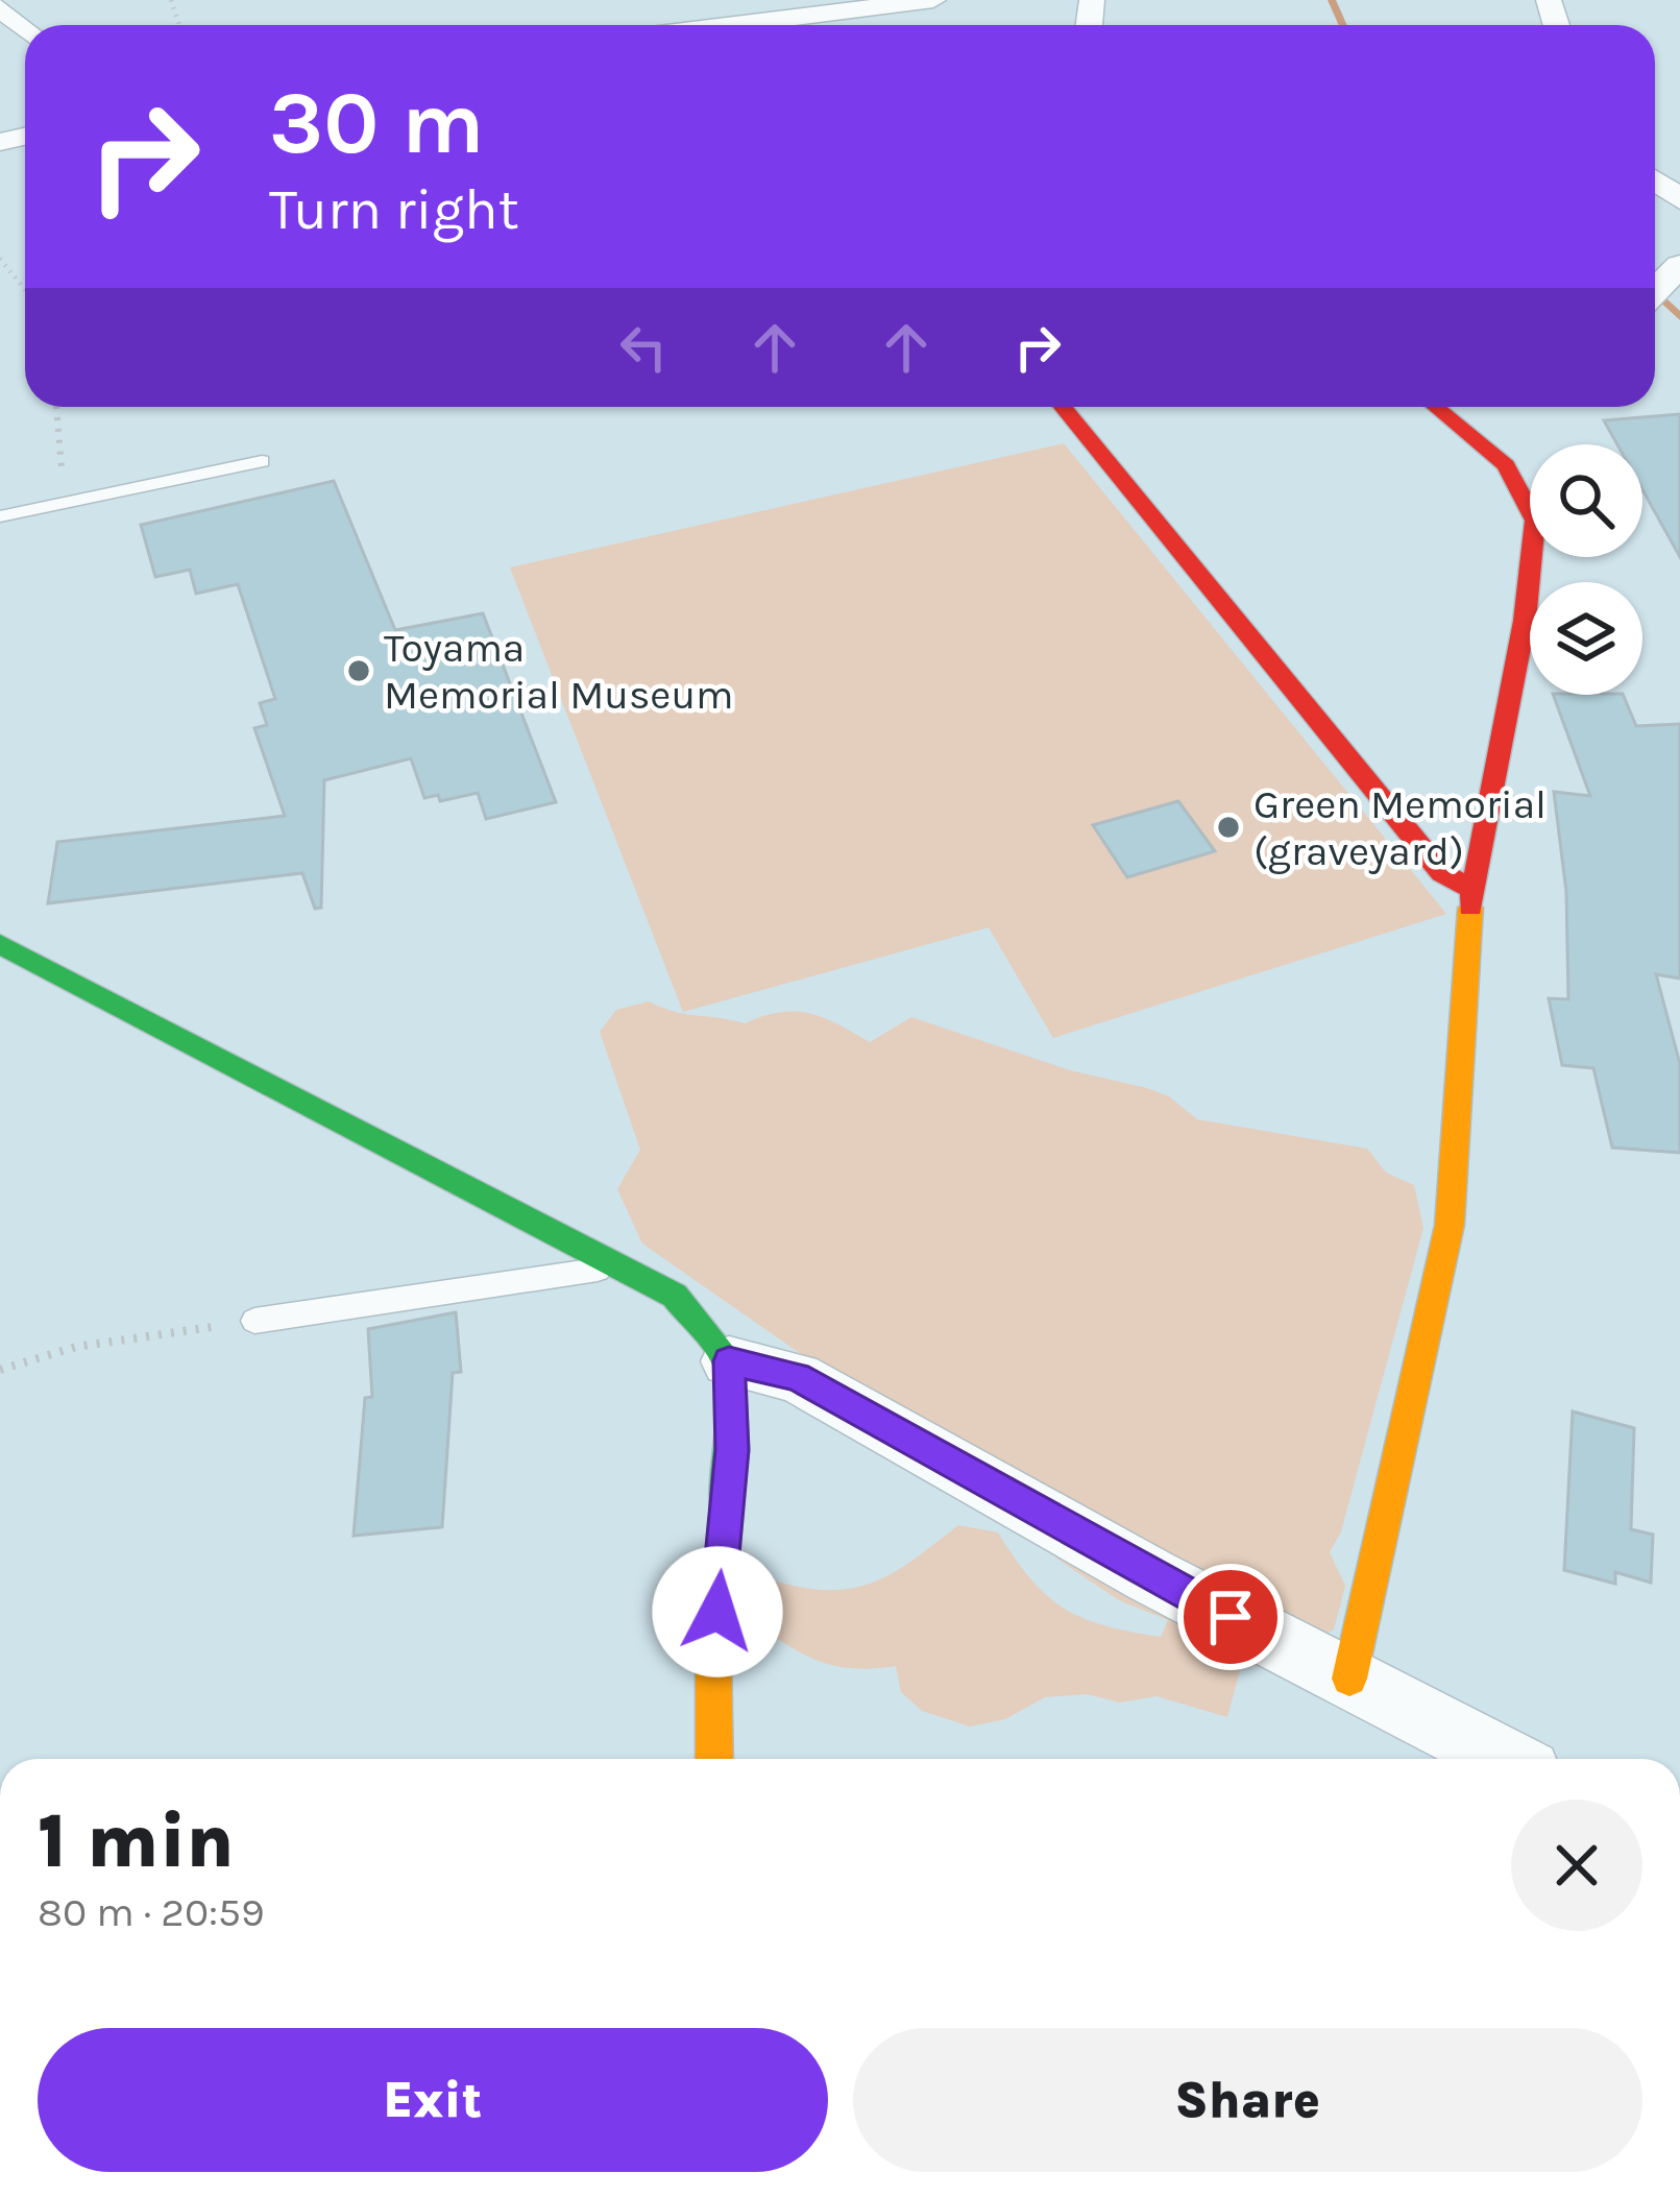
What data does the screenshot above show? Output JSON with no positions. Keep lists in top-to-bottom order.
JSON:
{
  "places": ["Toyama Memorial Museum", "Green Memorial (graveyard)"],
  "page": {
    "turn": ["30 m", "Turn right"],
    "heading": ["1 min", "80 m · 20:59"],
    "buttons": ["Exit", "Share"]
  }
}
